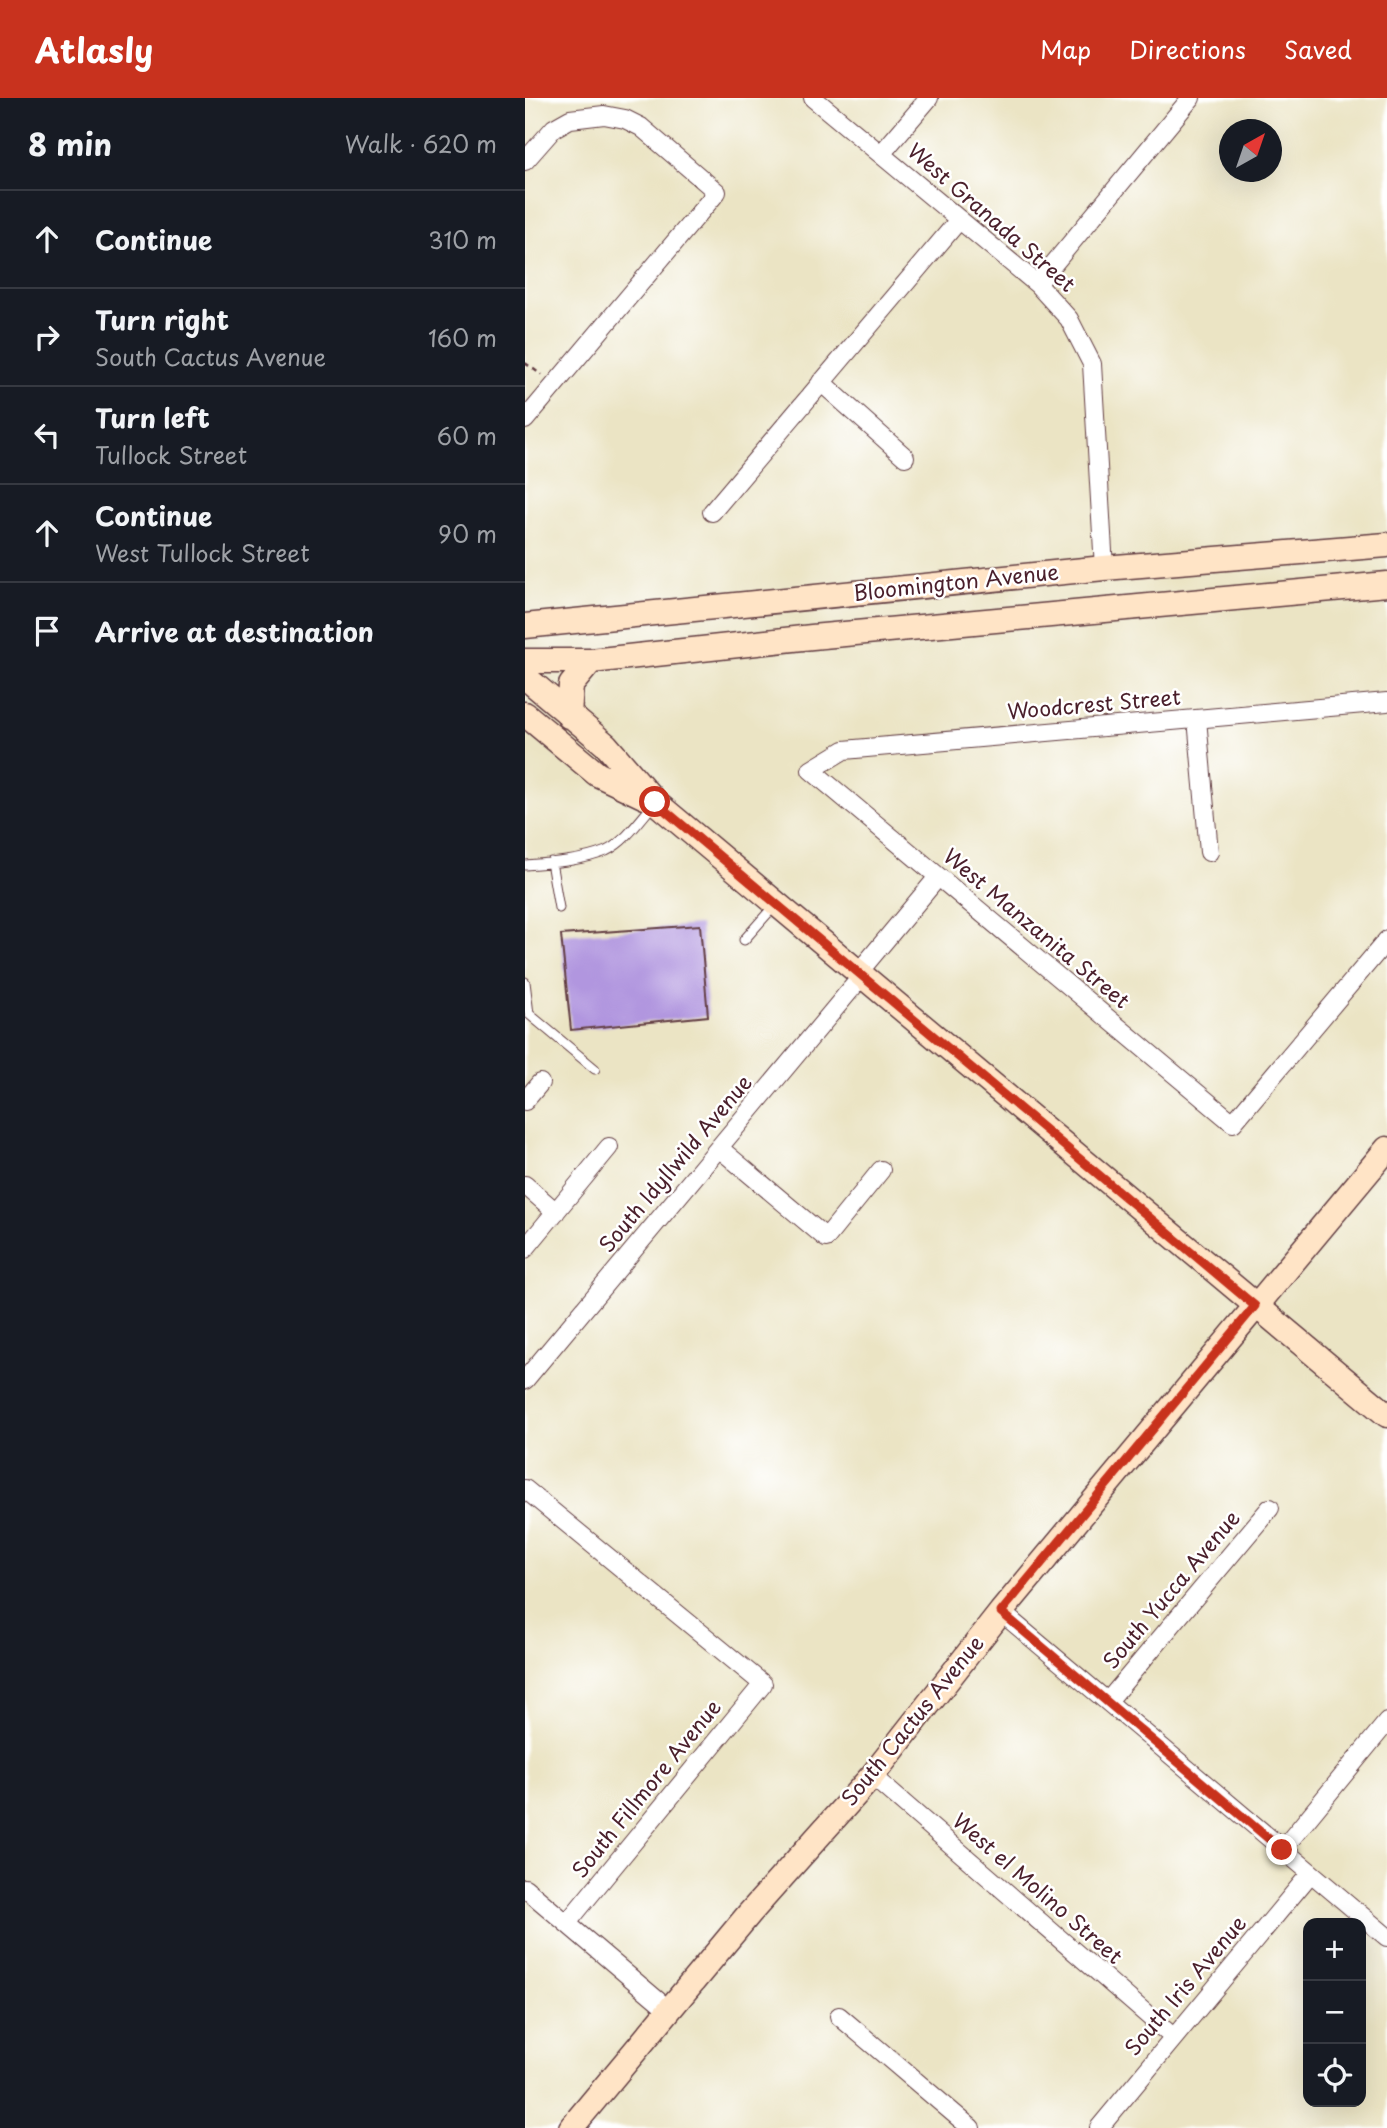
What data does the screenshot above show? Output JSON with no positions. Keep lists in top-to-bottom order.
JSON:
{
  "streets": {
    "main road": ["Bloomington Avenue", "South Cactus Avenue"],
    "street": [
      "West Granada Street",
      "Woodcrest Street",
      "West Manzanita Street",
      "South Idyllwild Avenue",
      "South Yucca Avenue",
      "South Fillmore Avenue",
      "West el Molino Street",
      "South Iris Avenue"
    ]
  },
  "crossings": [
    ["West Granada Street", "Bloomington Avenue"],
    ["Woodcrest Street", "West Manzanita Street"],
    ["West Manzanita Street", "South Idyllwild Avenue"],
    ["South Cactus Avenue", "West el Molino Street"],
    ["West el Molino Street", "South Iris Avenue"]
  ],
  "north": "top right",
  "page": {
    "header": "Atlasly",
    "nav": ["Map", "Directions", "Saved"],
    "heading": ["8 min", "Walk · 620 m"],
    "list": [
      ["Continue", "310 m"],
      ["Turn right", "South Cactus Avenue", "160 m"],
      ["Turn left", "Tullock Street", "60 m"],
      ["Continue", "West Tullock Street", "90 m"],
      "Arrive at destination"
    ],
    "map_buttons": ["+", "−"]
  }
}
